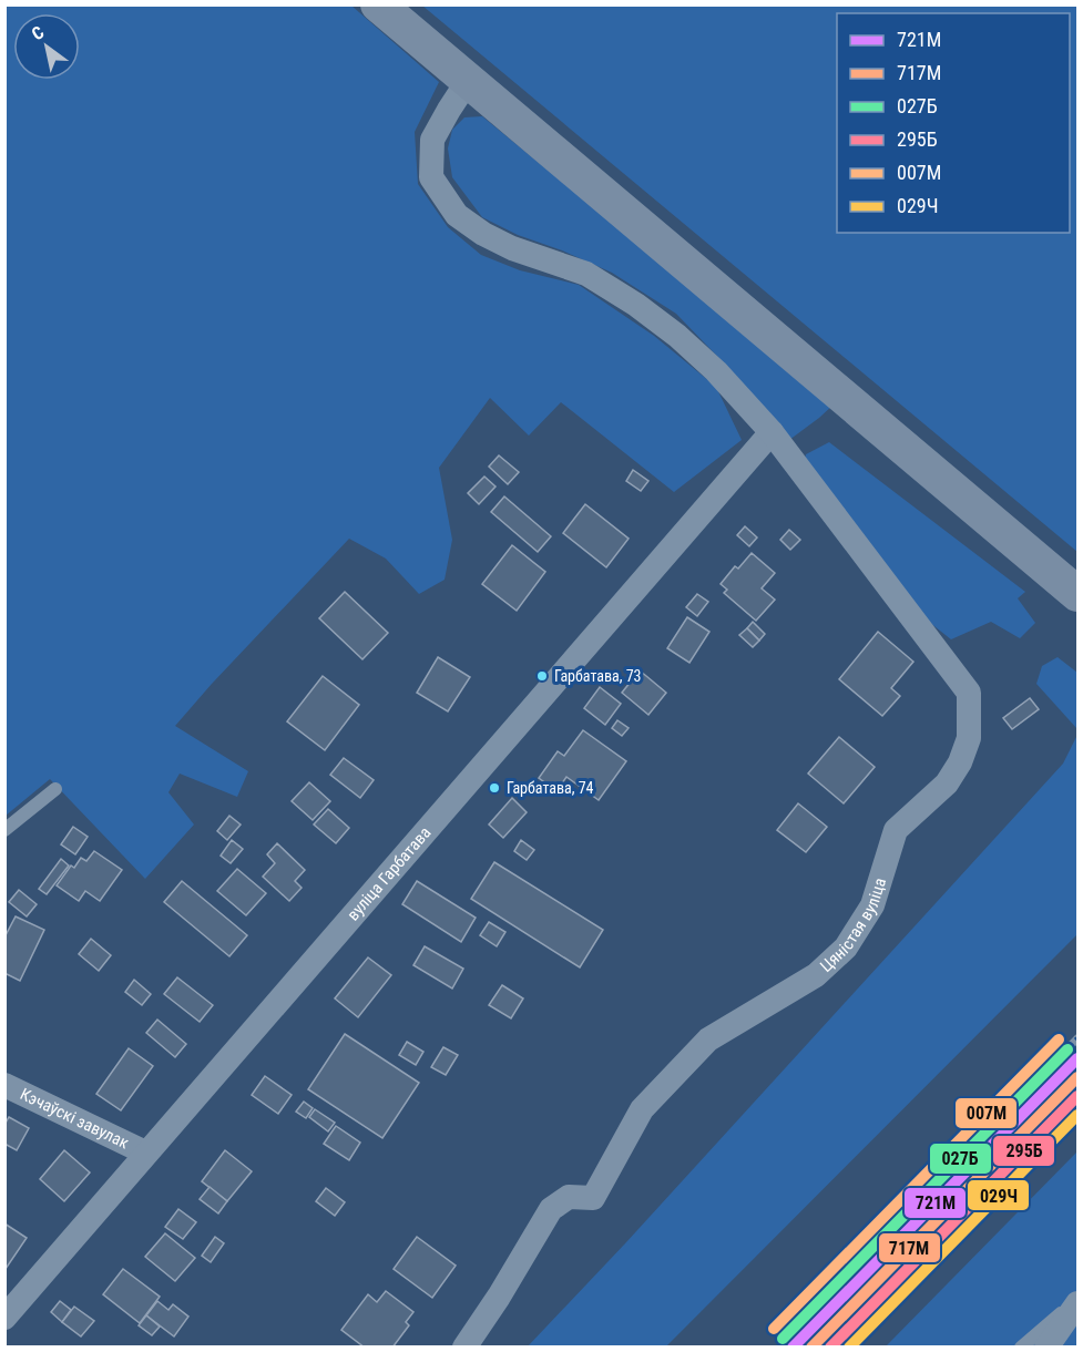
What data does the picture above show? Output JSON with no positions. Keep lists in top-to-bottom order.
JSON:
{
  "streets": {
    "street": ["вуліца Гарбатава", "Цяністая вуліца", "Кэчаўскі завулак"]
  },
  "crossings": [
    ["вуліца Гарбатава", "Цяністая вуліца"],
    ["вуліца Гарбатава", "Кэчаўскі завулак"]
  ],
  "places": ["Гарбатава, 73", "Гарбатава, 74"],
  "lines": [
    "transit line 007М",
    "transit line 027Б",
    "transit line 721М",
    "transit line 717М",
    "transit line 295Б",
    "transit line 029Ч"
  ],
  "legend": [
    "721М",
    "717М",
    "027Б",
    "295Б",
    "007М",
    "029Ч"
  ],
  "north": "top left"
}
